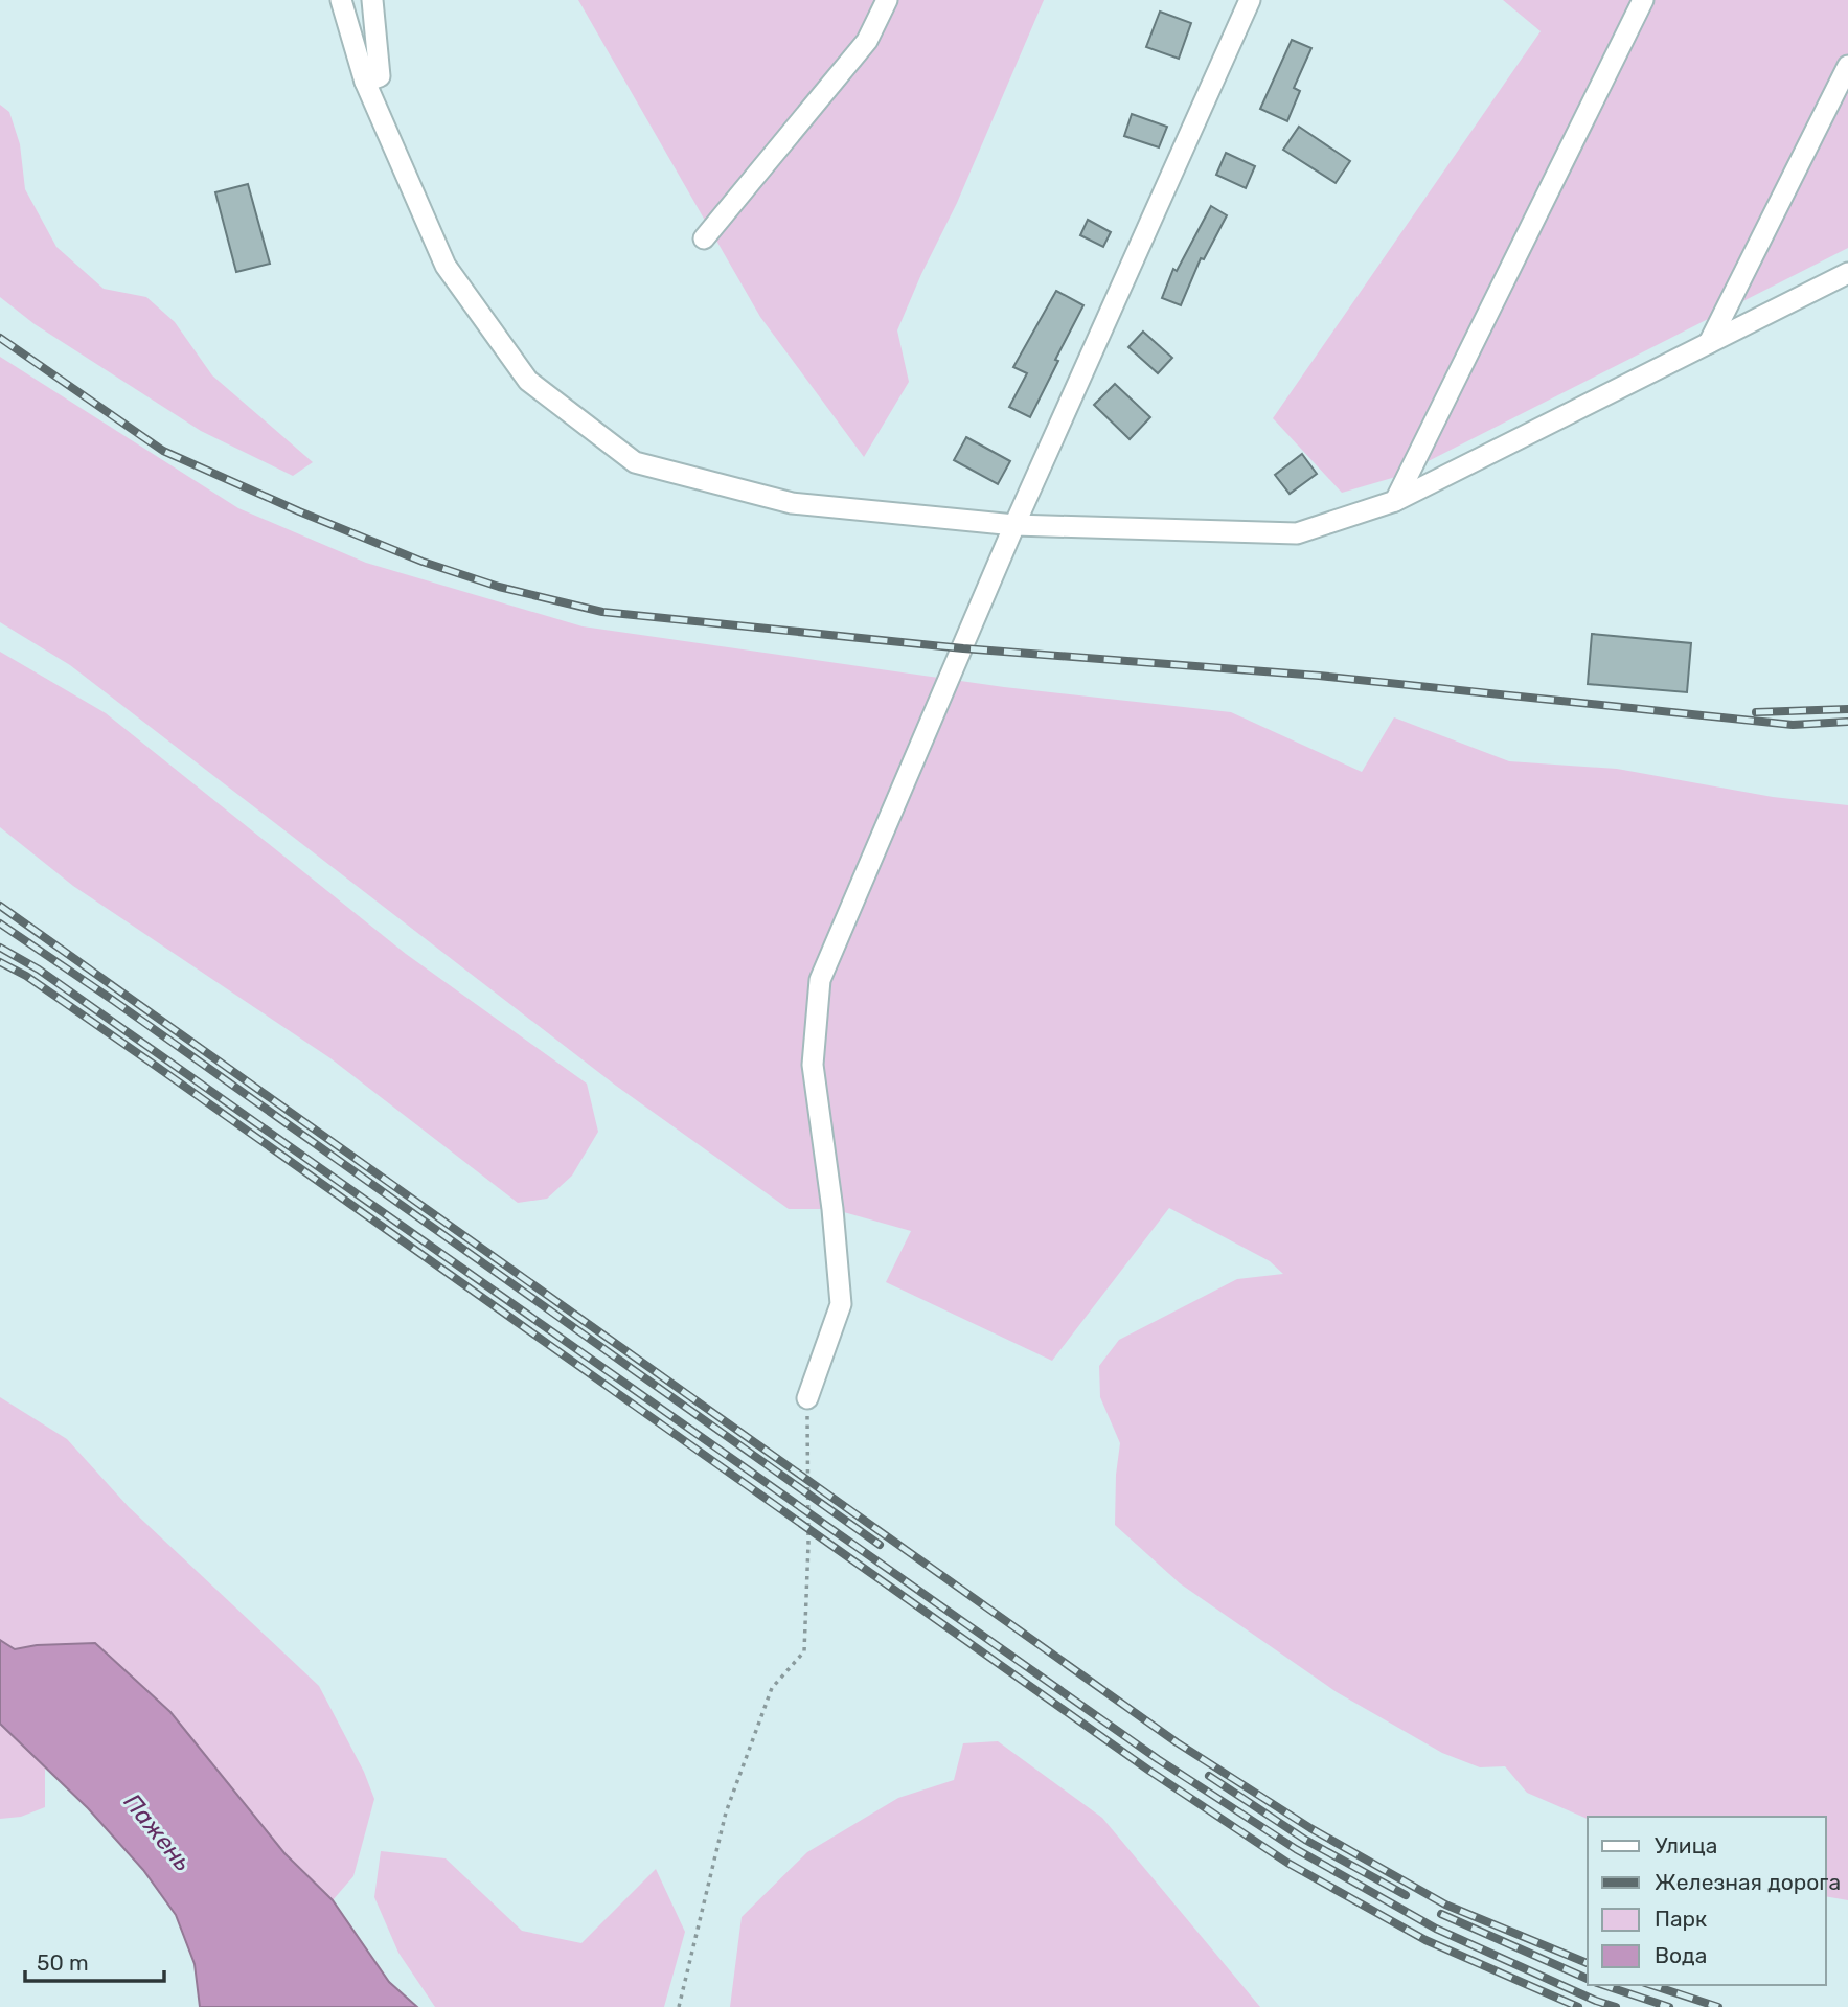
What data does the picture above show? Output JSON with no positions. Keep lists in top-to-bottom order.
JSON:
{
  "water": ["Пажень"],
  "legend": [
    "Улица",
    "Железная дорога",
    "Парк",
    "Вода"
  ],
  "scale_bar": "50 m"
}
